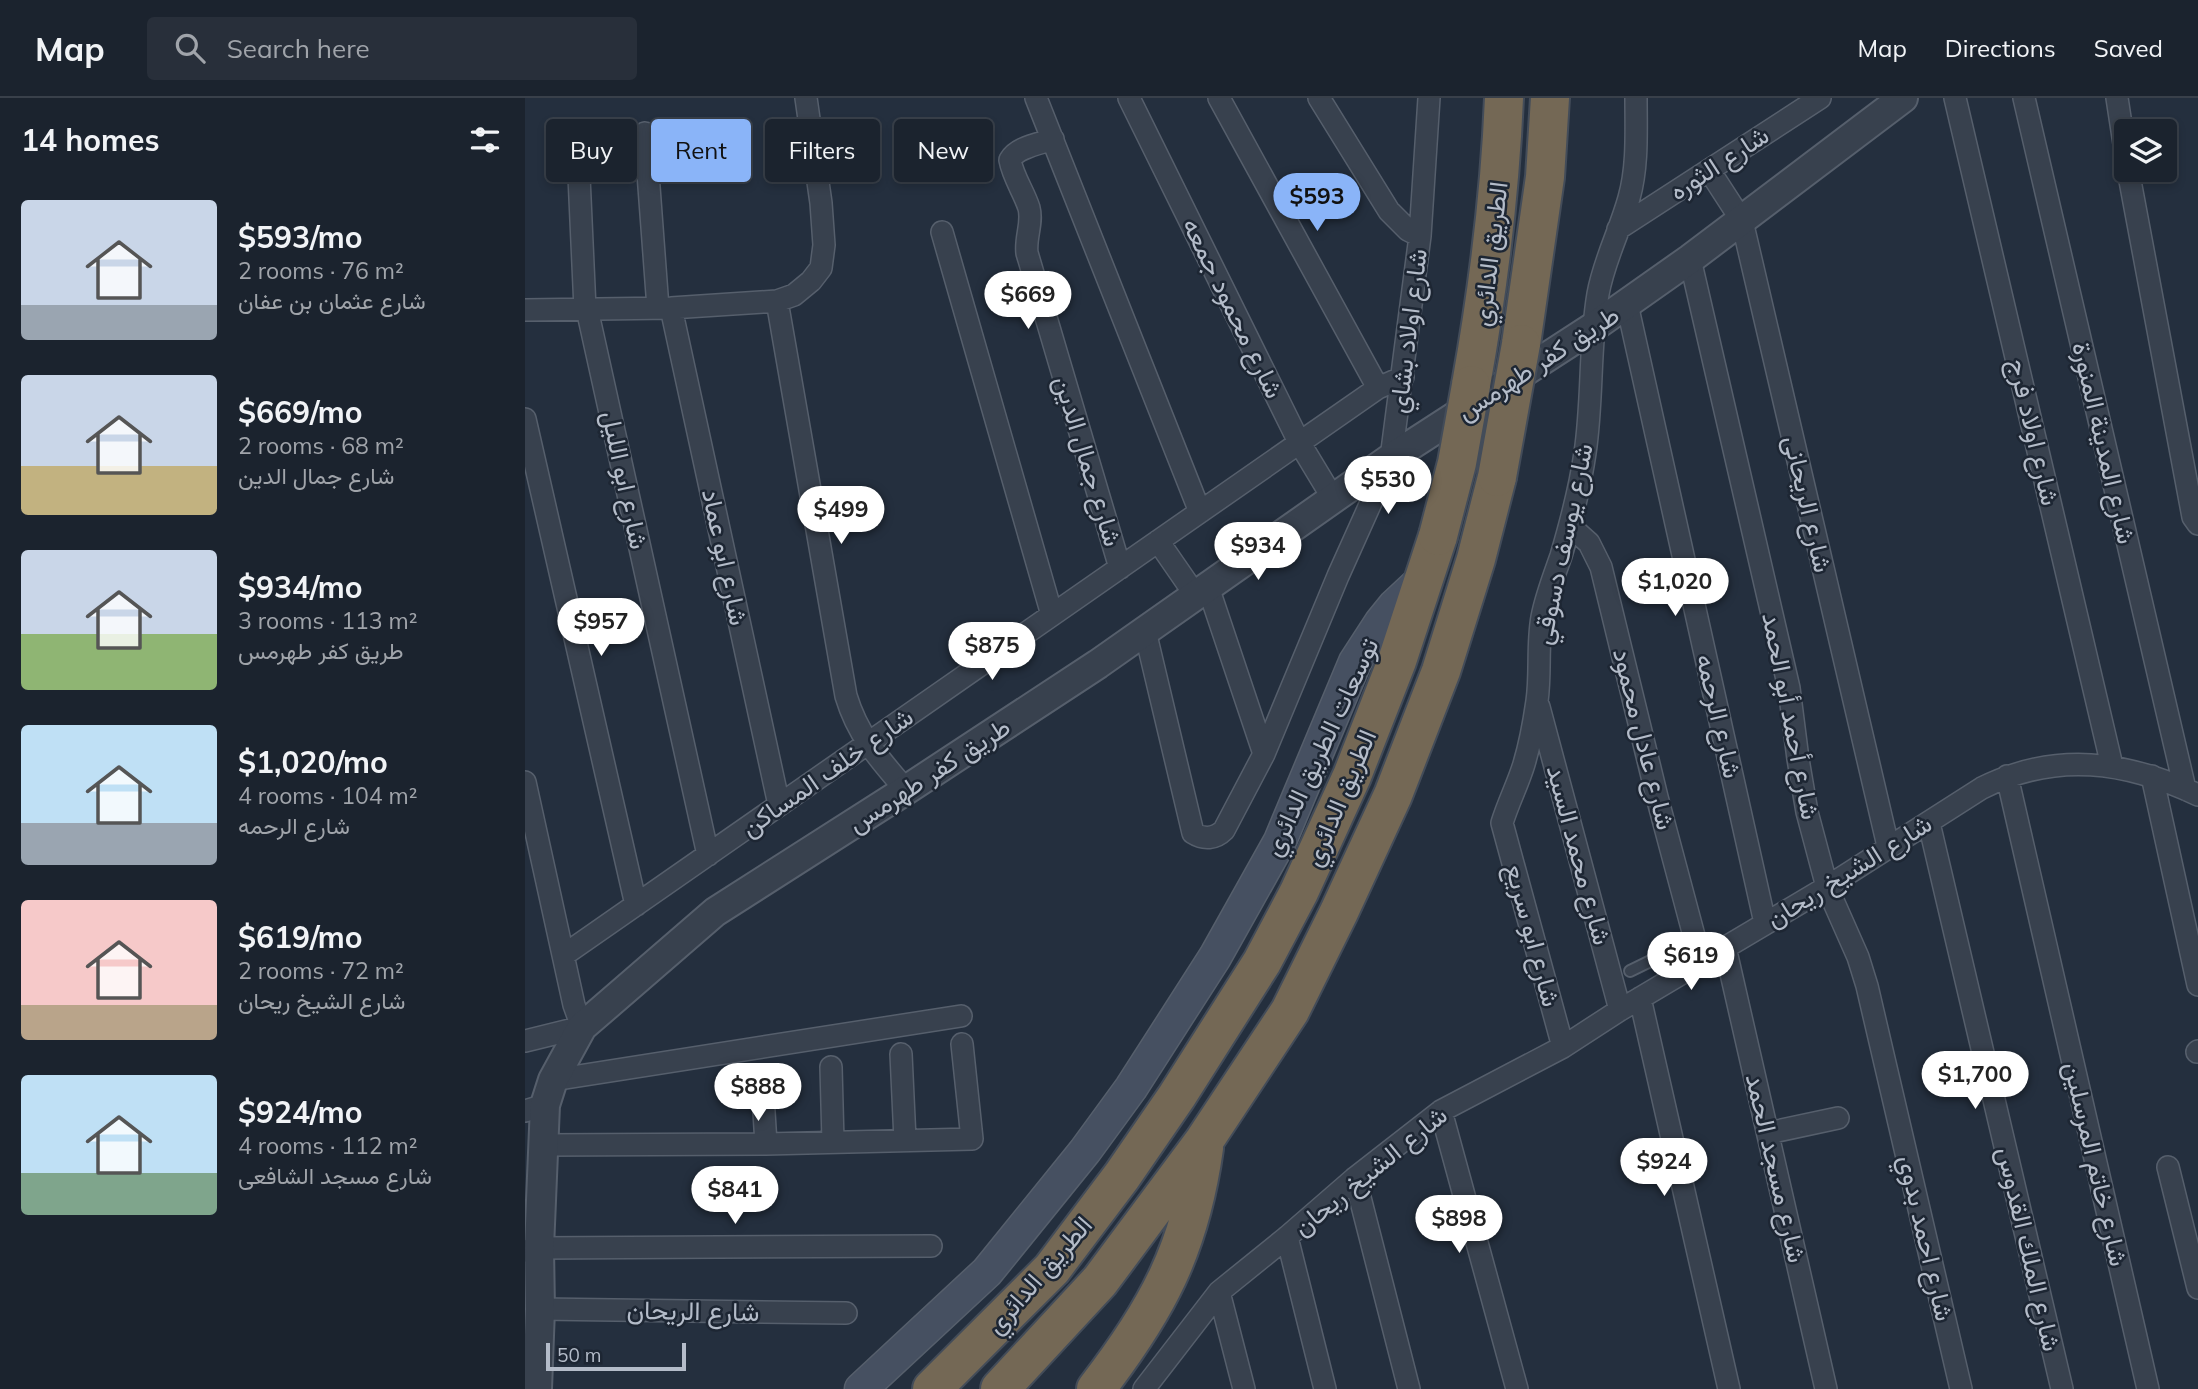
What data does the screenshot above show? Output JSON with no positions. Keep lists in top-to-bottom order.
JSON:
{
  "streets": {
    "highway": ["الطريق الدائري"],
    "main road": ["توسعات الطريق الدائري"],
    "street": [
      "شارع الثوره",
      "شارع محمود جمعه",
      "شارع اولاد بشاي",
      "طريق كفر طهرمس",
      "شارع اولاد فرج",
      "شارع المدينة المنورة",
      "شارع جمال الدين",
      "شارع ابو الليل",
      "شارع الريحانى",
      "شارع يوسف دسوقي",
      "شارع ابو عماد",
      "شارع الرحمه",
      "شارع أحمد أبو الحمد",
      "شارع عادل محمود",
      "شارع خلف المساكن",
      "شارع محمد السيد",
      "شارع الشيخ ريحان",
      "شارع ابو سريع",
      "شارع خاتم المرسلين",
      "شارع مسجد الحمد",
      "شارع احمد بدوي",
      "شارع الملك القدوس",
      "شارع الريحان"
    ]
  },
  "crossings": [
    ["شارع الثوره", "شارع الريحانى"],
    ["شارع الثوره", "شارع يوسف دسوقي"],
    ["الطريق الدائري", "توسعات الطريق الدائري"],
    ["شارع محمود جمعه", "طريق كفر طهرمس"],
    ["شارع محمود جمعه", "شارع خلف المساكن"],
    ["شارع اولاد بشاي", "طريق كفر طهرمس"],
    ["شارع اولاد بشاي", "شارع خلف المساكن"],
    ["طريق كفر طهرمس", "شارع الريحانى"],
    ["طريق كفر طهرمس", "شارع يوسف دسوقي"],
    ["طريق كفر طهرمس", "شارع الرحمه"],
    ["طريق كفر طهرمس", "شارع أحمد أبو الحمد"],
    ["شارع اولاد فرج", "شارع الشيخ ريحان"],
    ["شارع المدينة المنورة", "شارع الشيخ ريحان"],
    ["شارع جمال الدين", "شارع خلف المساكن"],
    ["شارع ابو الليل", "شارع خلف المساكن"],
    ["شارع الريحانى", "شارع الشيخ ريحان"],
    ["شارع يوسف دسوقي", "شارع عادل محمود"],
    ["شارع يوسف دسوقي", "شارع محمد السيد"],
    ["شارع يوسف دسوقي", "شارع ابو سريع"],
    ["شارع ابو عماد", "شارع خلف المساكن"],
    ["شارع الرحمه", "شارع الشيخ ريحان"],
    ["شارع أحمد أبو الحمد", "شارع الشيخ ريحان"],
    ["شارع أحمد أبو الحمد", "شارع احمد بدوي"],
    ["شارع عادل محمود", "شارع الشيخ ريحان"],
    ["شارع محمد السيد", "شارع الشيخ ريحان"],
    ["شارع الشيخ ريحان", "شارع ابو سريع"],
    ["شارع الشيخ ريحان", "شارع خاتم المرسلين"],
    ["شارع الشيخ ريحان", "شارع مسجد الحمد"],
    ["شارع الشيخ ريحان", "شارع احمد بدوي"],
    ["شارع الشيخ ريحان", "شارع الملك القدوس"]
  ],
  "scale_bar": "50 m",
  "page": {
    "header": "Map",
    "search": "Search here",
    "nav": ["Map", "Directions", "Saved"],
    "heading": "14 homes",
    "chip": [
      "Buy",
      "Rent",
      "Filters",
      "New"
    ],
    "price": [
      "$593",
      "$669",
      "$530",
      "$499",
      "$934",
      "$1,020",
      "$957",
      "$875",
      "$619",
      "$1,700",
      "$888",
      "$924",
      "$841",
      "$898"
    ],
    "list": [
      {
        "name": "$593/mo",
        "note": "2 rooms · 76 m² · شارع عثمان بن عفان"
      },
      {
        "name": "$669/mo",
        "note": "2 rooms · 68 m² · شارع جمال الدين"
      },
      {
        "name": "$934/mo",
        "note": "3 rooms · 113 m² · طريق كفر طهرمس"
      },
      {
        "name": "$1,020/mo",
        "note": "4 rooms · 104 m² · شارع الرحمه"
      },
      {
        "name": "$619/mo",
        "note": "2 rooms · 72 m² · شارع الشيخ ريحان"
      },
      {
        "name": "$924/mo",
        "note": "4 rooms · 112 m² · شارع مسجد الشافعى"
      }
    ],
    "scale": "50 m"
  }
}
